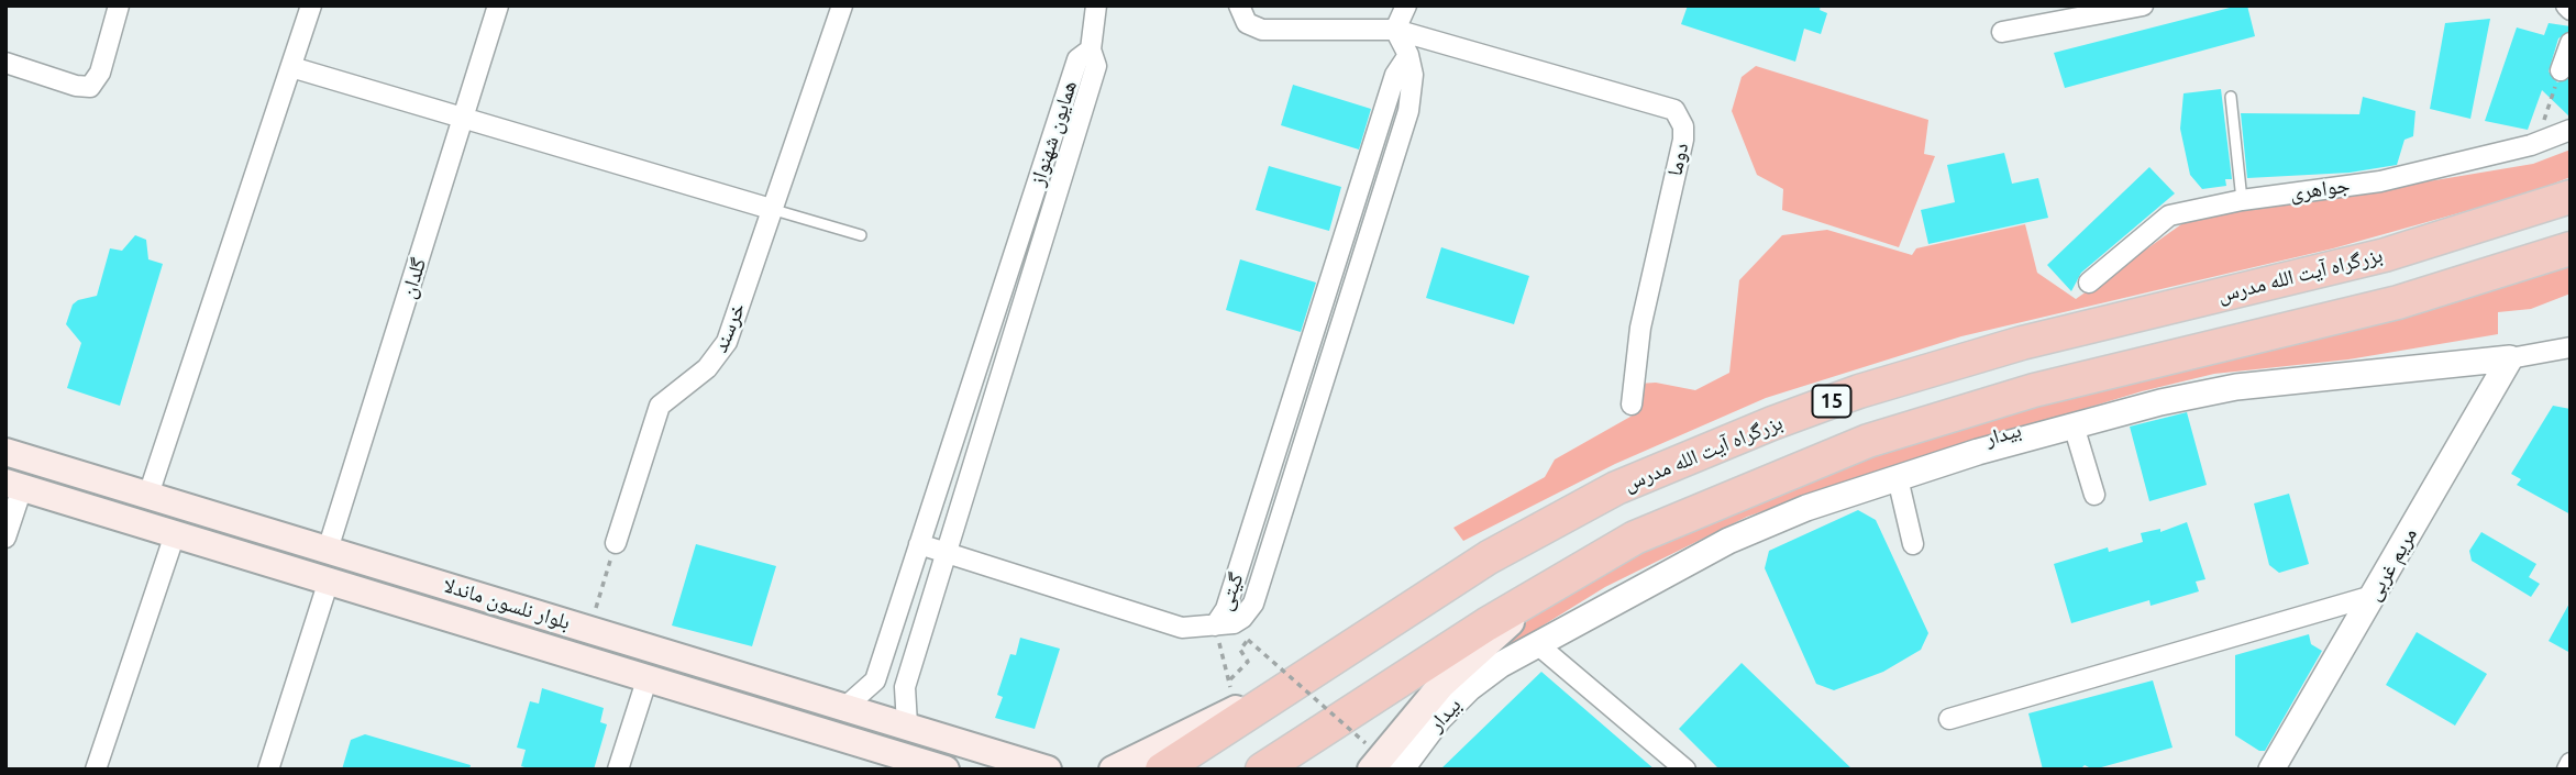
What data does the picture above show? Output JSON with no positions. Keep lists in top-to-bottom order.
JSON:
{
  "streets": {
    "highway": ["بزرگراه آیت الله مدرس", "15"],
    "main road": ["بلوار نلسون ماندلا"],
    "street": [
      "همایون شهنواز",
      "دوما",
      "جواهری",
      "گلدان",
      "خرسند",
      "بیدار",
      "مریم غربی",
      "گیتی"
    ]
  },
  "crossings": [
    ["همایون شهنواز", "بلوار نلسون ماندلا"],
    ["دوما", "گیتی"],
    ["گلدان", "بلوار نلسون ماندلا"],
    ["بیدار", "مریم غربی"]
  ]
}
